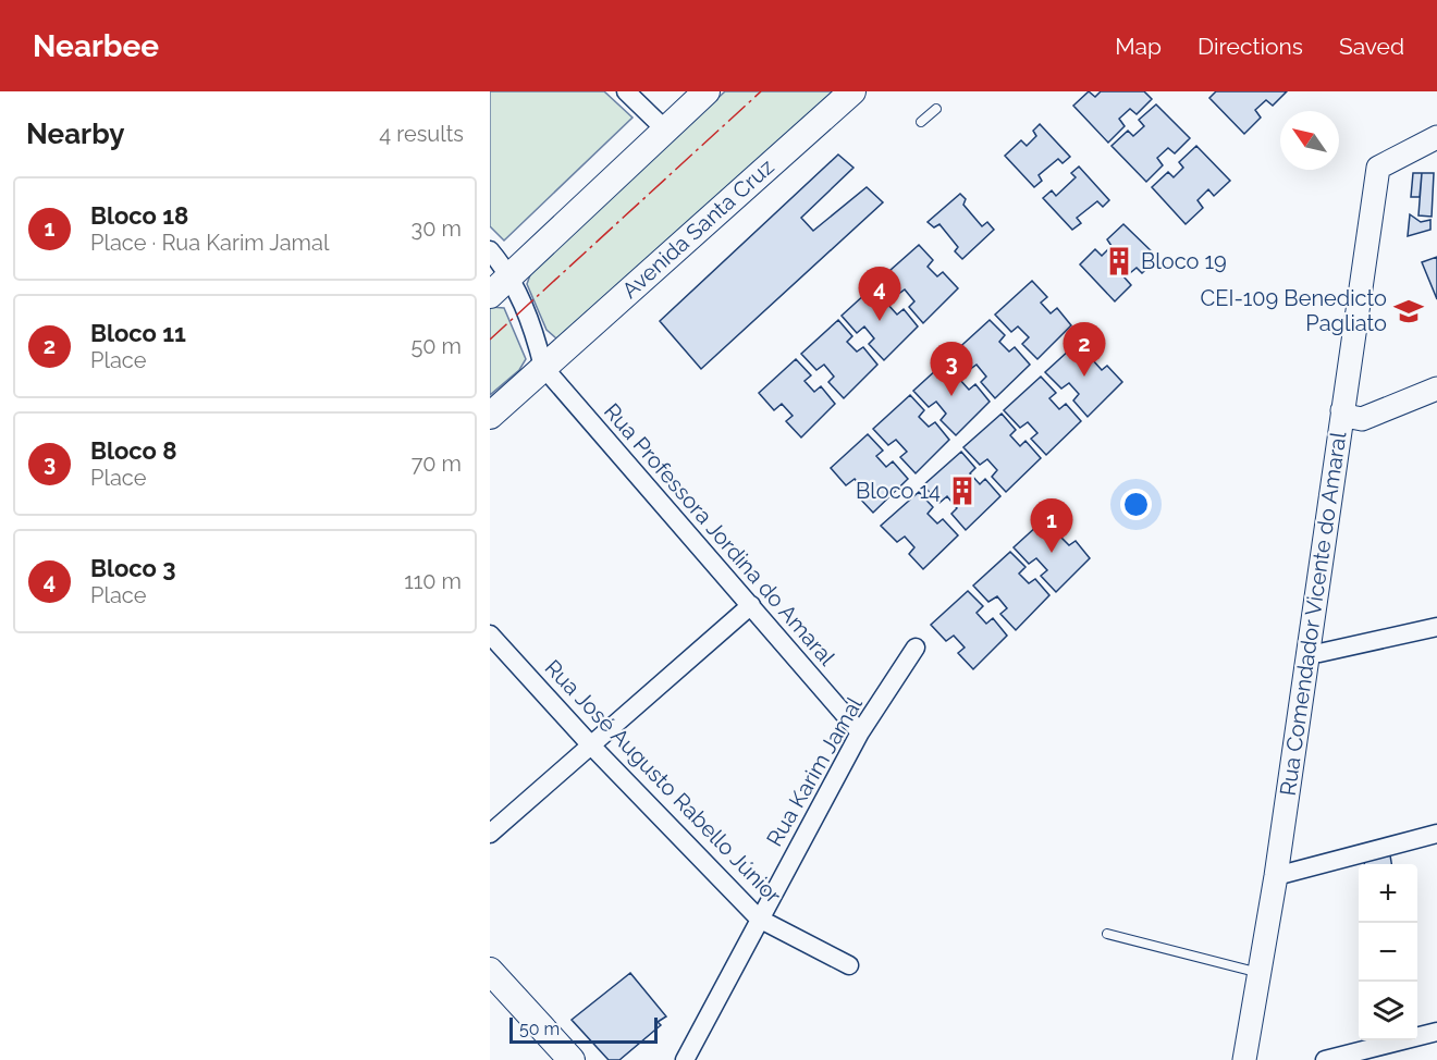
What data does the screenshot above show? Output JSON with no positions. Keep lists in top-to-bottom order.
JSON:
{
  "streets": {
    "main road": ["Avenida Santa Cruz"],
    "street": [
      "Rua Professora Jordina do Amaral",
      "Rua Comendador Vicente do Amaral",
      "Rua Karim Jamal",
      "Rua José Augusto Rabello Júnior"
    ]
  },
  "crossings": [
    ["Avenida Santa Cruz", "Rua Professora Jordina do Amaral"],
    ["Rua Professora Jordina do Amaral", "Rua Karim Jamal"],
    ["Rua Karim Jamal", "Rua José Augusto Rabello Júnior"]
  ],
  "places": {
    "building": ["Bloco 19", "Bloco 14"],
    "school or university": ["CEI-109 Benedicto Pagliato"]
  },
  "scale_bar": "50 m",
  "north": "top left",
  "page": {
    "header": "Nearbee",
    "nav": ["Map", "Directions", "Saved"],
    "heading": ["Nearby", "4 results"],
    "list": [
      {
        "mark": "1",
        "name": "Bloco 18",
        "note": "Place · Rua Karim Jamal",
        "value": "30 m"
      },
      {
        "mark": "2",
        "name": "Bloco 11",
        "note": "Place",
        "value": "50 m"
      },
      {
        "mark": "3",
        "name": "Bloco 8",
        "note": "Place",
        "value": "70 m"
      },
      {
        "mark": "4",
        "name": "Bloco 3",
        "note": "Place",
        "value": "110 m"
      }
    ],
    "pins": [
      "4",
      "2",
      "3",
      "1"
    ],
    "map_buttons": ["+", "−"],
    "scale": "50 m"
  }
}
